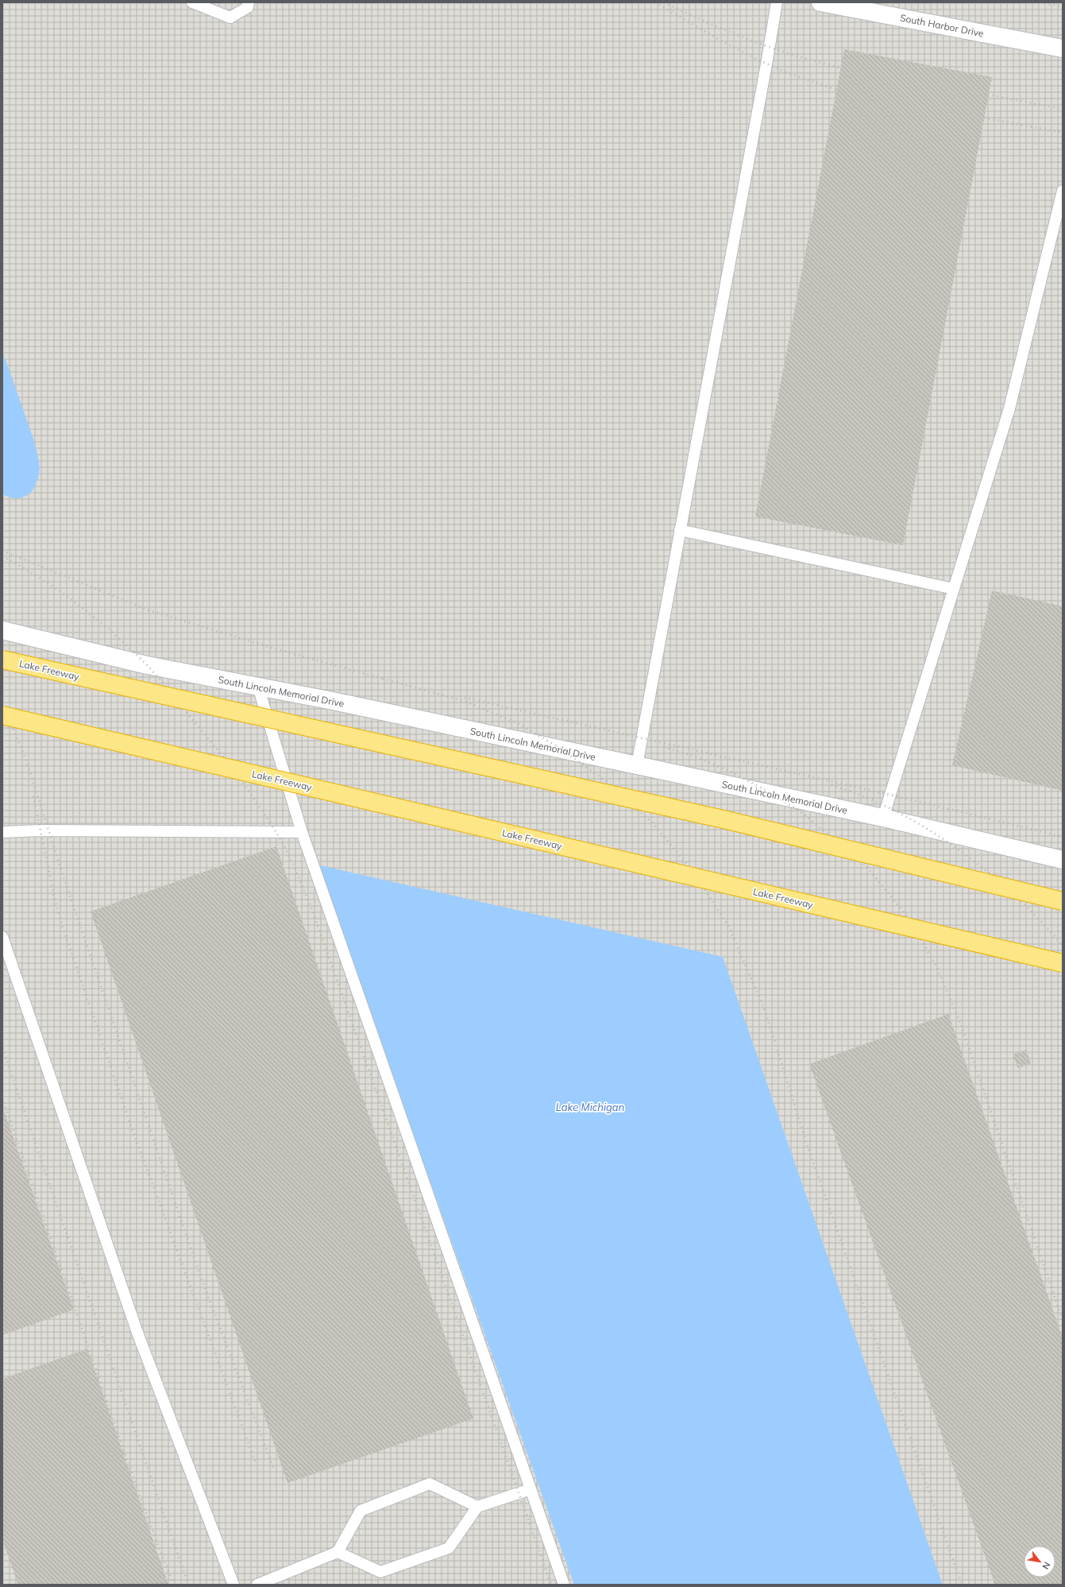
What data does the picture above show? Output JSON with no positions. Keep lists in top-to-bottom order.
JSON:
{
  "streets": {
    "highway": ["Lake Freeway"],
    "street": ["South Harbor Drive", "South Lincoln Memorial Drive"]
  },
  "water": ["Lake Michigan"],
  "north": "bottom right"
}
